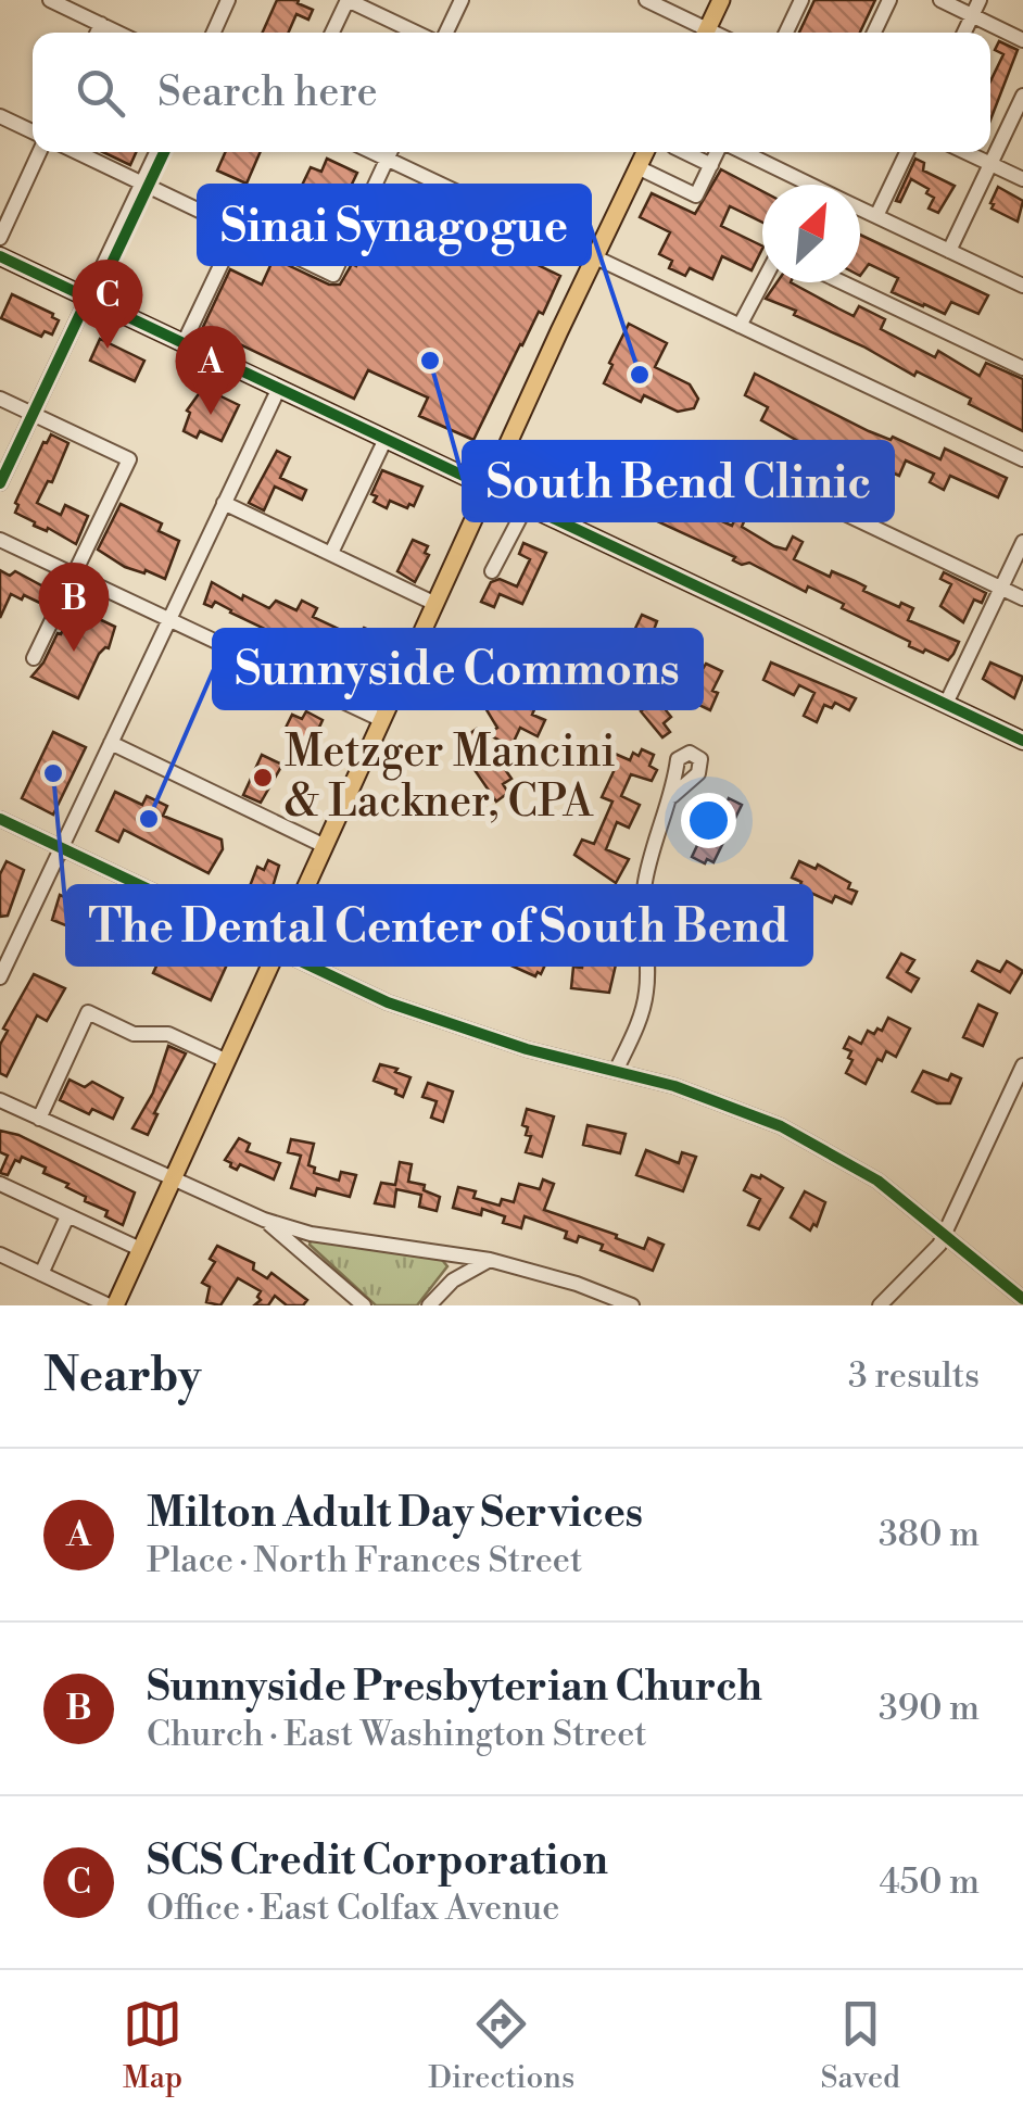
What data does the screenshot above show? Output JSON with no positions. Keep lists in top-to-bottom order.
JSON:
{
  "places": [
    "South Bend Clinic",
    "Sinai Synagogue",
    "The Dental Center of South Bend",
    "Metzger Mancini & Lackner, CPA",
    "Sunnyside Commons"
  ],
  "north": "top right",
  "page": {
    "search": "Search here",
    "pins": ["C", "A", "B"],
    "heading": ["Nearby", "3 results"],
    "list": [
      {
        "mark": "A",
        "name": "Milton Adult Day Services",
        "note": "Place · North Frances Street",
        "value": "380 m"
      },
      {
        "mark": "B",
        "name": "Sunnyside Presbyterian Church",
        "note": "Church · East Washington Street",
        "value": "390 m"
      },
      {
        "mark": "C",
        "name": "SCS Credit Corporation",
        "note": "Office · East Colfax Avenue",
        "value": "450 m"
      }
    ],
    "nav": ["Map", "Directions", "Saved"]
  }
}
